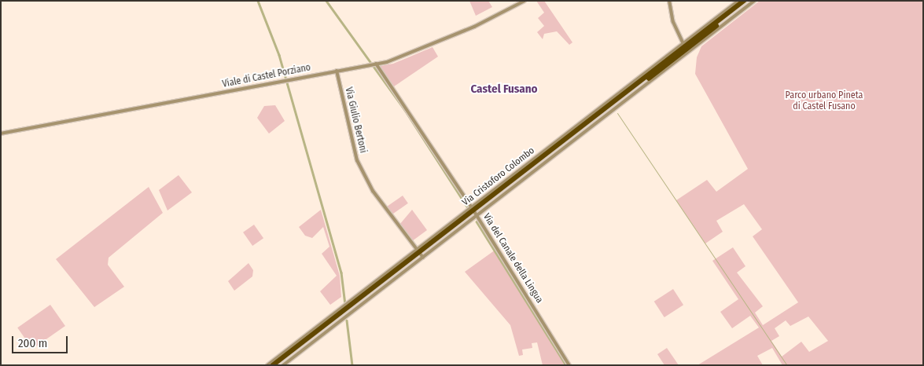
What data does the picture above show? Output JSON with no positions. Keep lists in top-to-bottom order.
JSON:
{
  "streets": {
    "main road": ["Via Cristoforo Colombo"],
    "street": ["Viale di Castel Porziano", "Via Giulio Bertoni", "Via del Canale della Lingua"]
  },
  "crossings": [
    ["Viale di Castel Porziano", "Via Giulio Bertoni"],
    ["Viale di Castel Porziano", "Via del Canale della Lingua"],
    ["Via Giulio Bertoni", "Via Cristoforo Colombo"],
    ["Via Cristoforo Colombo", "Via del Canale della Lingua"]
  ],
  "districts": ["Castel Fusano"],
  "parks": ["Parco urbano Pineta di Castel Fusano"],
  "scale_bar": "200 m"
}
